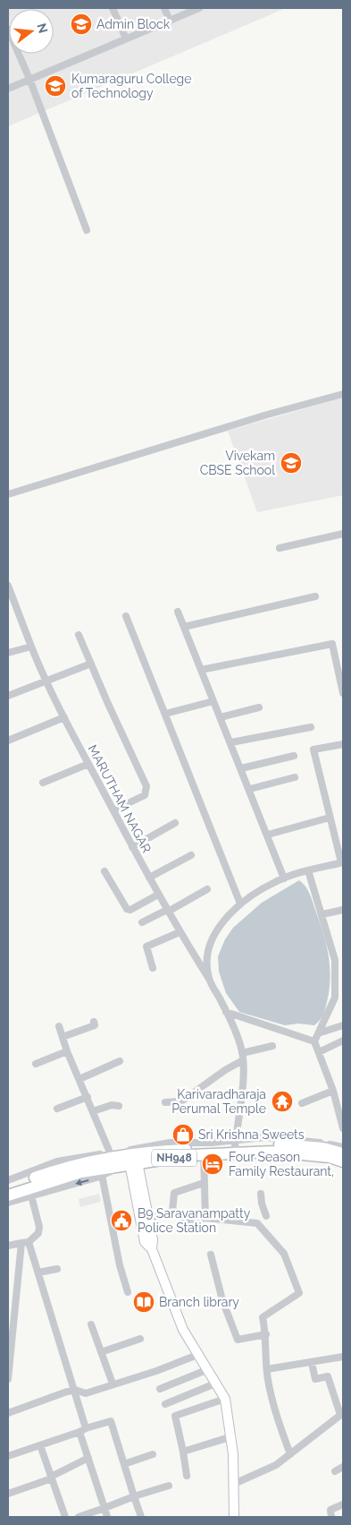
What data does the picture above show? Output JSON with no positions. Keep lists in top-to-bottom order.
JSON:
{
  "streets": {
    "highway": ["NH948"],
    "street": ["MARUTHAM NAGAR"]
  },
  "places": {
    "school or university": ["Admin Block", "Kumaraguru College of Technology", "Vivekam CBSE School"],
    "temple": ["Karivaradharaja Perumal Temple"],
    "shop": ["Sri Krishna Sweets"],
    "hotel": ["Four Season Family Restaurant,"],
    "public building": ["B9 Saravanampatty Police Station"],
    "library": ["Branch library"]
  },
  "north": "right"
}
